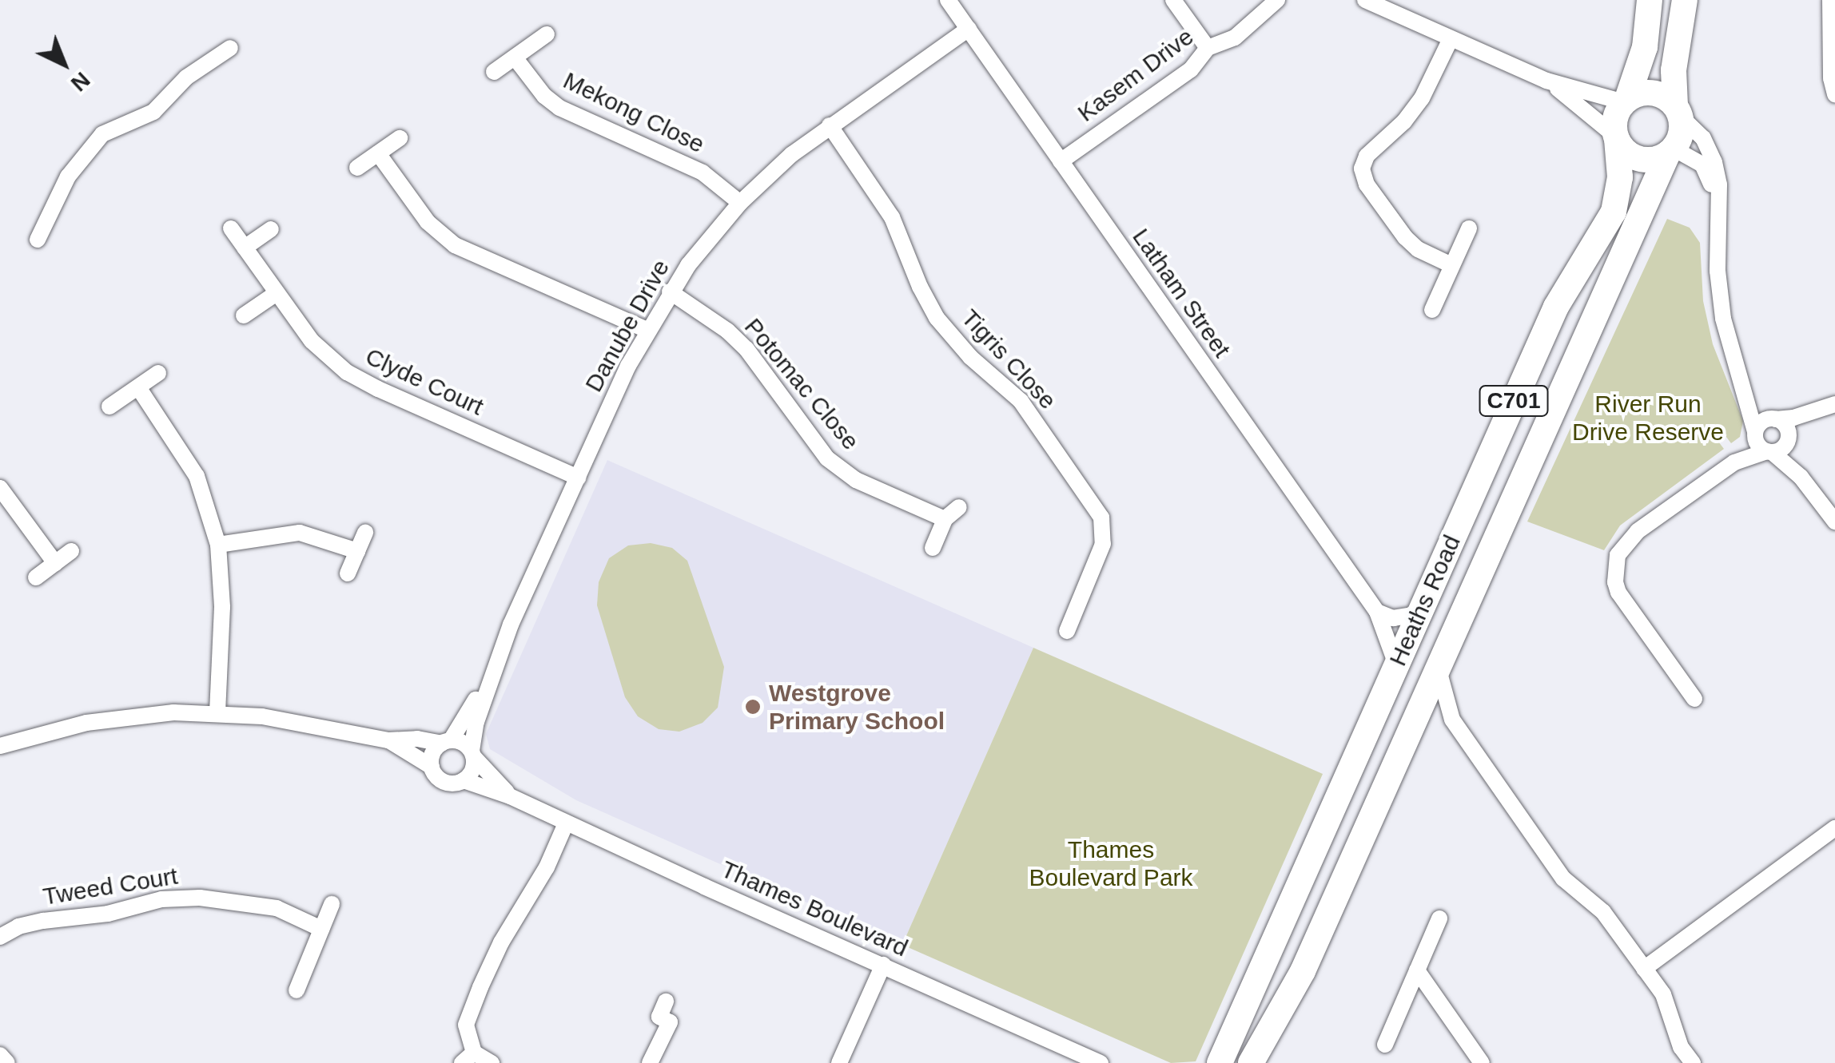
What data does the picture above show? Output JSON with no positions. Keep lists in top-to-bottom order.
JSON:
{
  "streets": {
    "main road": ["C701", "Heaths Road"],
    "street": [
      "Kasem Drive",
      "Mekong Close",
      "Latham Street",
      "Danube Drive",
      "Tigris Close",
      "Clyde Court",
      "Potomac Close",
      "Tweed Court",
      "Thames Boulevard"
    ]
  },
  "crossings": [
    ["Kasem Drive", "Latham Street"],
    ["Mekong Close", "Danube Drive"],
    ["Latham Street", "Danube Drive"],
    ["Latham Street", "Heaths Road"],
    ["Danube Drive", "Tigris Close"],
    ["Danube Drive", "Clyde Court"],
    ["Danube Drive", "Potomac Close"],
    ["Danube Drive", "Thames Boulevard"],
    ["C701", "Heaths Road"]
  ],
  "parks": ["River Run Drive Reserve", "Thames Boulevard Park"],
  "places": ["Westgrove Primary School"],
  "north": "bottom right"
}
